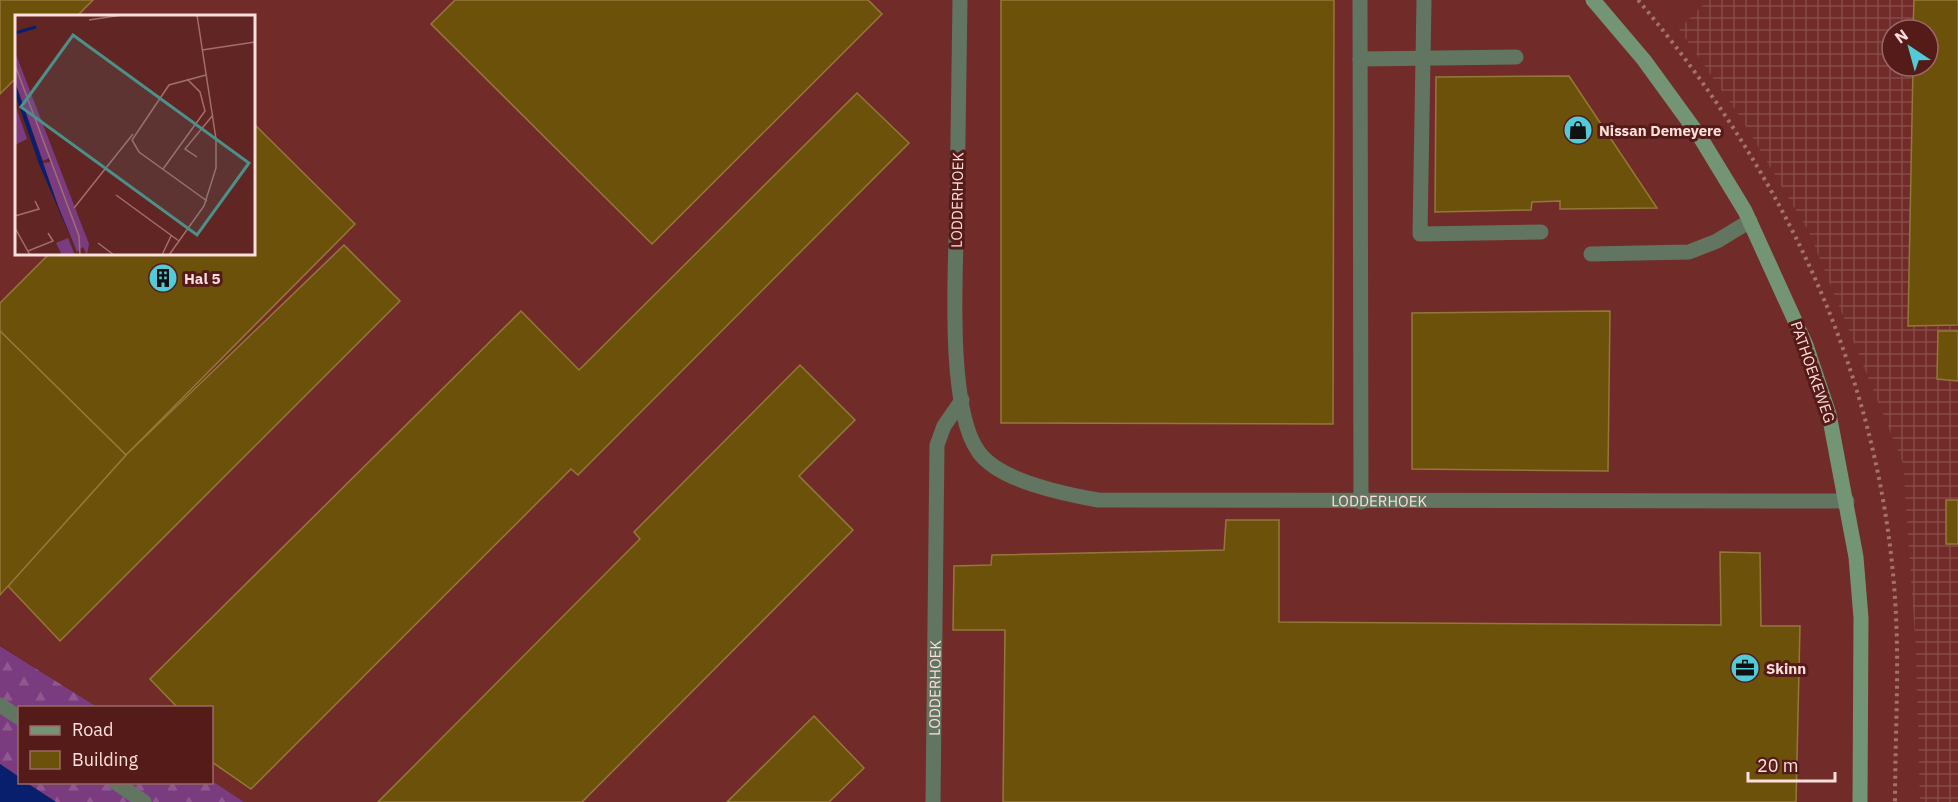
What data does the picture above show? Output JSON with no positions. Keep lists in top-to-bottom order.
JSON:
{
  "streets": {
    "main road": ["PATHOEKEWEG"],
    "street": ["LODDERHOEK"]
  },
  "crossings": [
    ["LODDERHOEK", "PATHOEKEWEG"]
  ],
  "places": {
    "shop": ["Nissan Demeyere"],
    "building": ["Hal 5"],
    "office": ["Skinn"]
  },
  "legend": ["Road", "Building"],
  "scale_bar": "20 m",
  "north": "top left"
}
